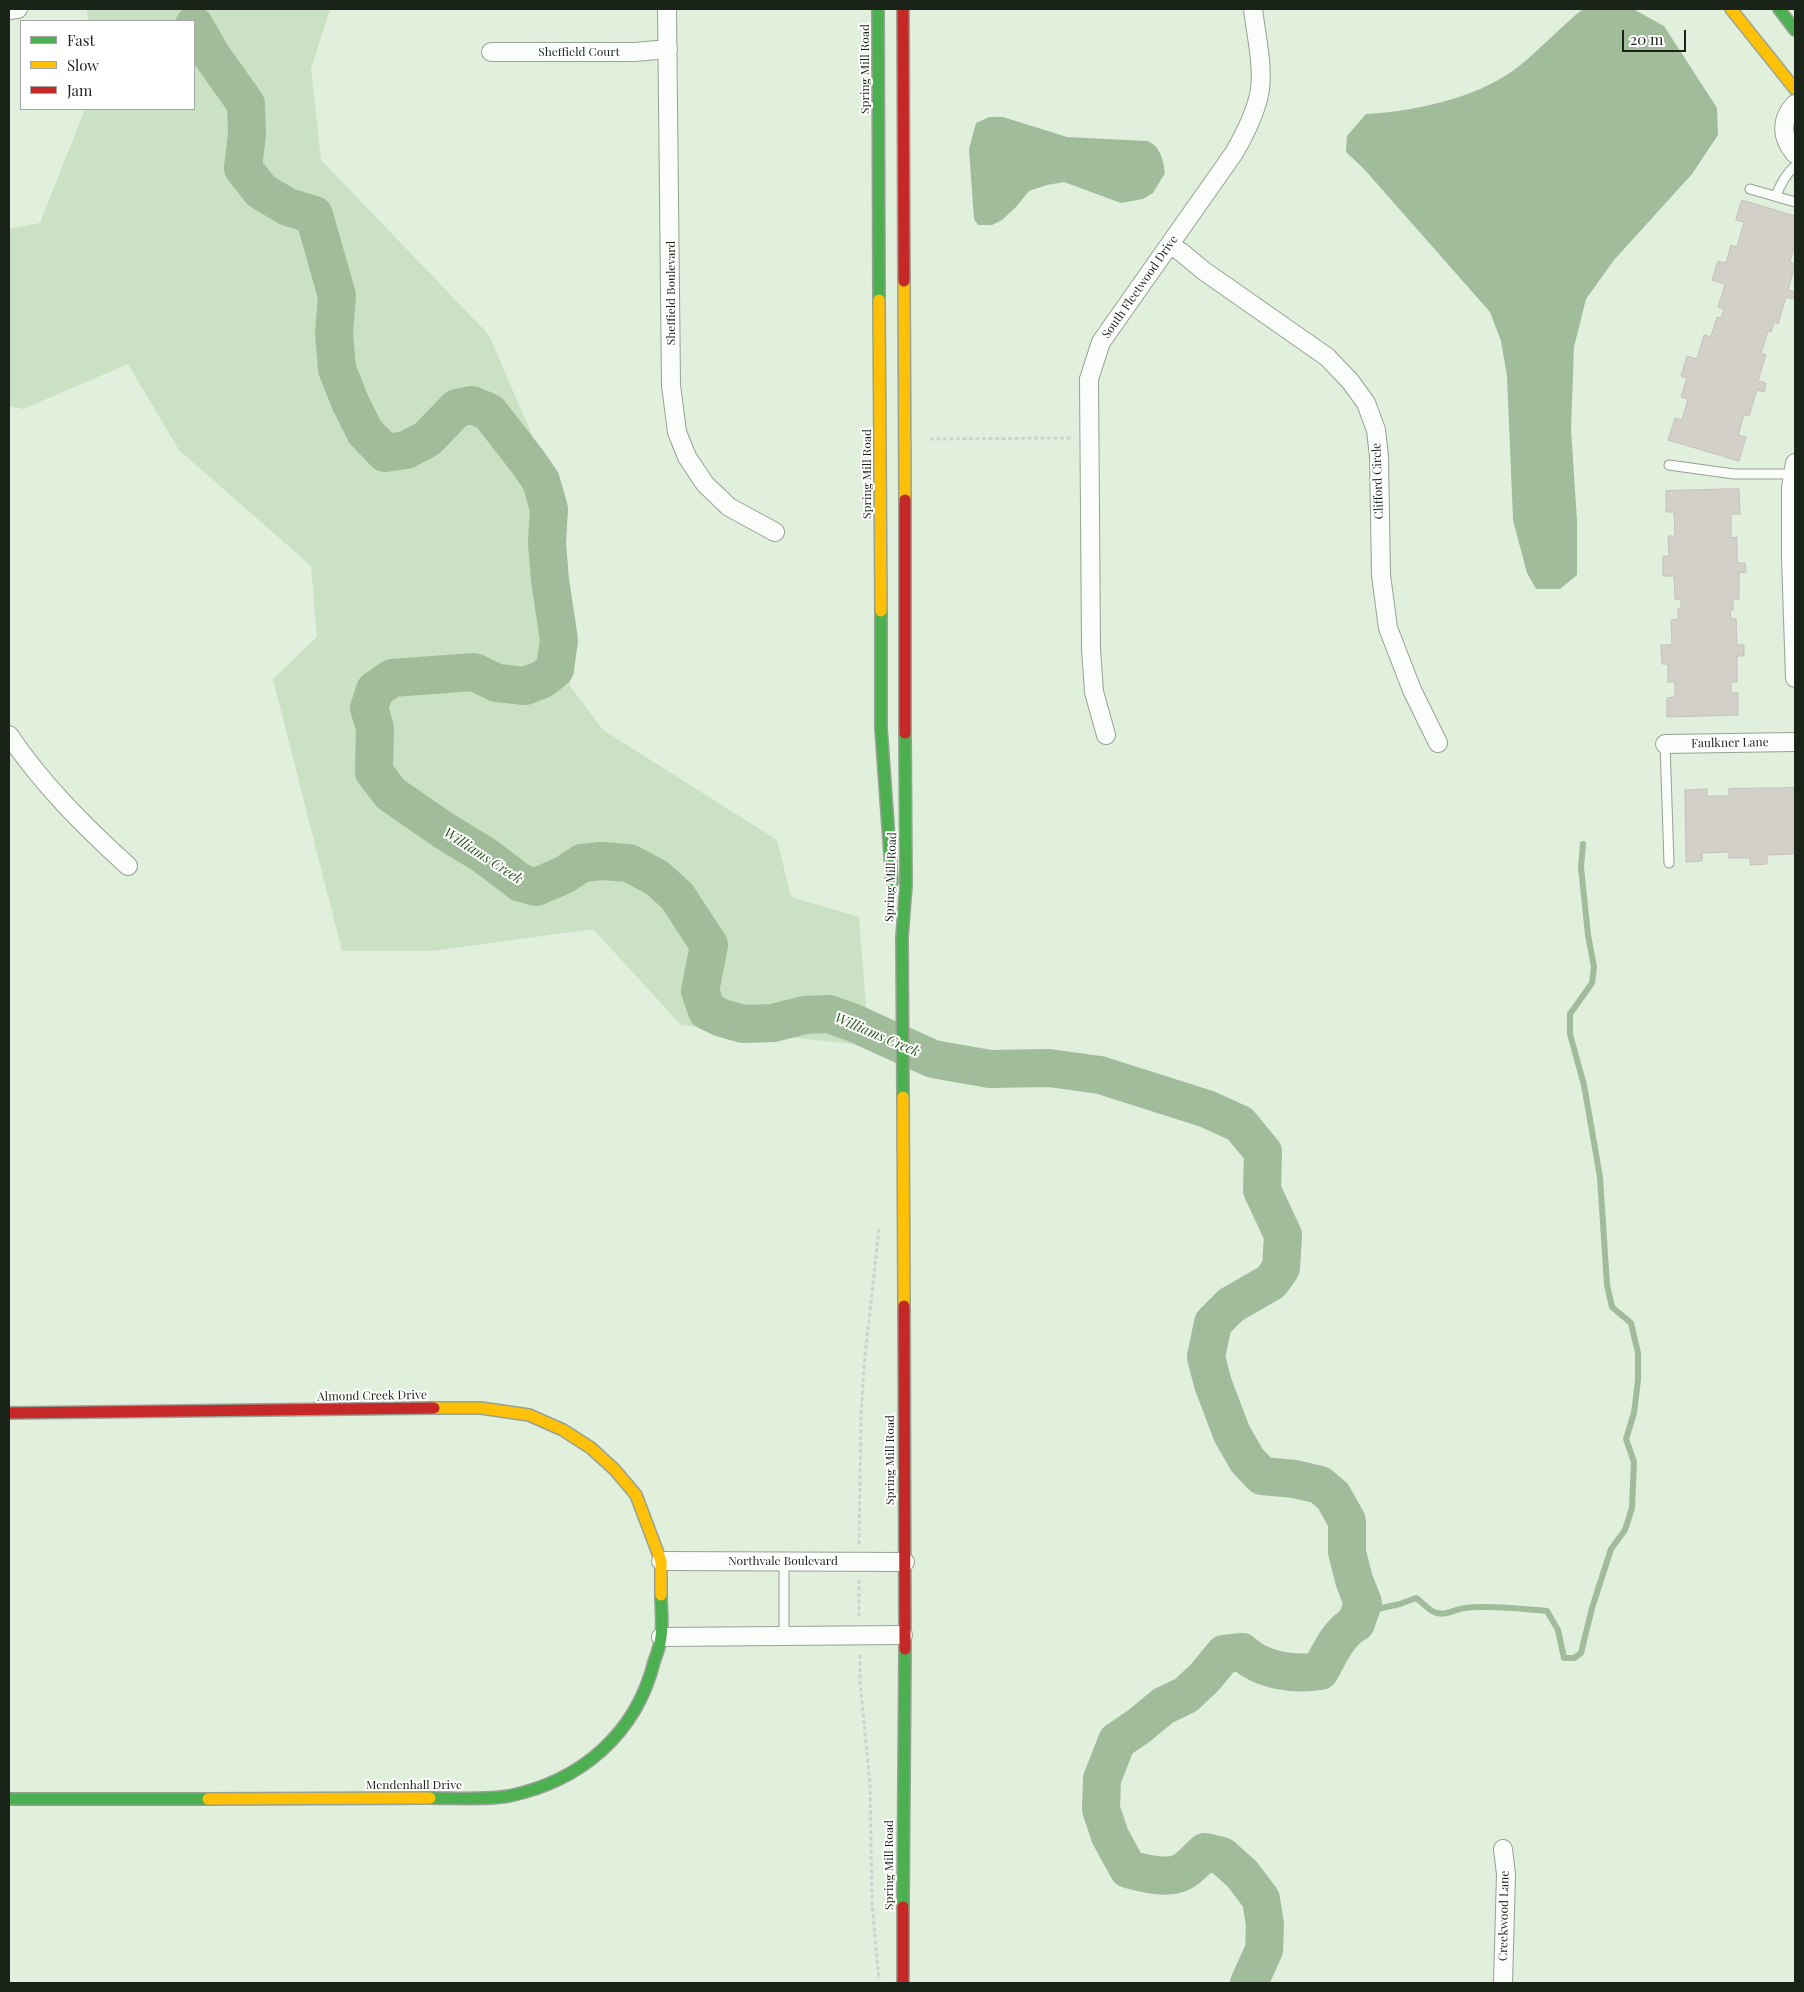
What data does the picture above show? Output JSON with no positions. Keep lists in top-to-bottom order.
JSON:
{
  "streets": {
    "street": [
      "Sheffield Court",
      "Spring Mill Road",
      "South Fleetwood Drive",
      "Sheffield Boulevard",
      "Clifford Circle",
      "Faulkner Lane",
      "Almond Creek Drive",
      "Northvale Boulevard",
      "Mendenhall Drive",
      "Creekwood Lane"
    ]
  },
  "crossings": [
    ["Sheffield Court", "Sheffield Boulevard"],
    ["Spring Mill Road", "Northvale Boulevard"],
    ["South Fleetwood Drive", "Clifford Circle"],
    ["Almond Creek Drive", "Northvale Boulevard"],
    ["Almond Creek Drive", "Mendenhall Drive"],
    ["Northvale Boulevard", "Mendenhall Drive"]
  ],
  "water": ["Williams Creek"],
  "legend": ["Fast", "Slow", "Jam"],
  "scale_bar": "20 m"
}
